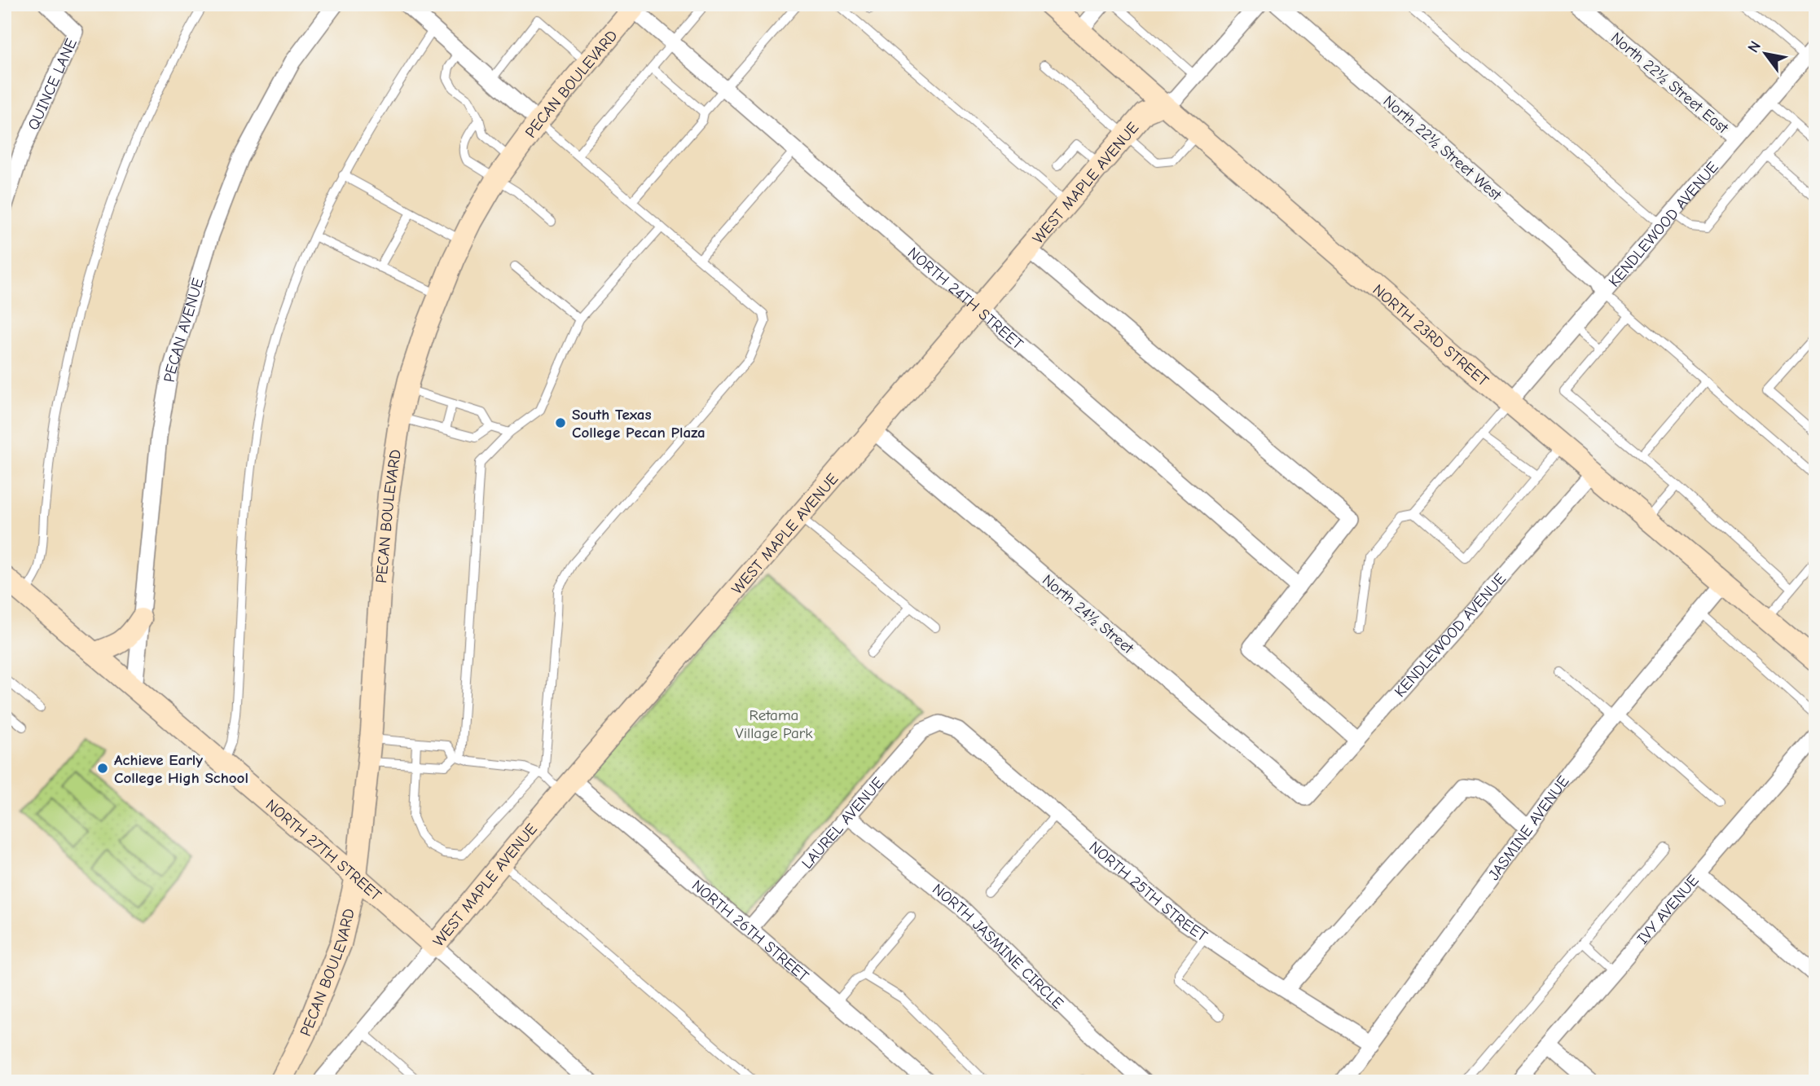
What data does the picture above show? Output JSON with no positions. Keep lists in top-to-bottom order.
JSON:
{
  "streets": {
    "main road": [
      "PECAN BOULEVARD",
      "WEST MAPLE AVENUE",
      "NORTH 23RD STREET",
      "NORTH 27TH STREET"
    ],
    "street": [
      "North 22½ Street East",
      "QUINCE LANE",
      "North 22½ Street West",
      "KENDLEWOOD AVENUE",
      "NORTH 24TH STREET",
      "PECAN AVENUE",
      "North 24½ Street",
      "LAUREL AVENUE",
      "JASMINE AVENUE",
      "NORTH 25TH STREET",
      "IVY AVENUE",
      "NORTH 26TH STREET",
      "NORTH JASMINE CIRCLE"
    ]
  },
  "crossings": [
    ["North 22½ Street East", "KENDLEWOOD AVENUE"],
    ["PECAN BOULEVARD", "NORTH 24TH STREET"],
    ["PECAN BOULEVARD", "NORTH 27TH STREET"],
    ["North 22½ Street West", "KENDLEWOOD AVENUE"],
    ["WEST MAPLE AVENUE", "NORTH 24TH STREET"],
    ["WEST MAPLE AVENUE", "NORTH 23RD STREET"],
    ["WEST MAPLE AVENUE", "North 24½ Street"],
    ["WEST MAPLE AVENUE", "NORTH 27TH STREET"],
    ["WEST MAPLE AVENUE", "NORTH 26TH STREET"],
    ["KENDLEWOOD AVENUE", "NORTH 23RD STREET"],
    ["KENDLEWOOD AVENUE", "North 24½ Street"],
    ["PECAN AVENUE", "NORTH 27TH STREET"],
    ["NORTH 23RD STREET", "JASMINE AVENUE"],
    ["LAUREL AVENUE", "NORTH 25TH STREET"],
    ["LAUREL AVENUE", "NORTH 26TH STREET"],
    ["LAUREL AVENUE", "NORTH JASMINE CIRCLE"],
    ["JASMINE AVENUE", "NORTH 25TH STREET"]
  ],
  "parks": ["Retama Village Park"],
  "places": ["South Texas College Pecan Plaza", "Achieve Early College High School"],
  "north": "top left"
}
